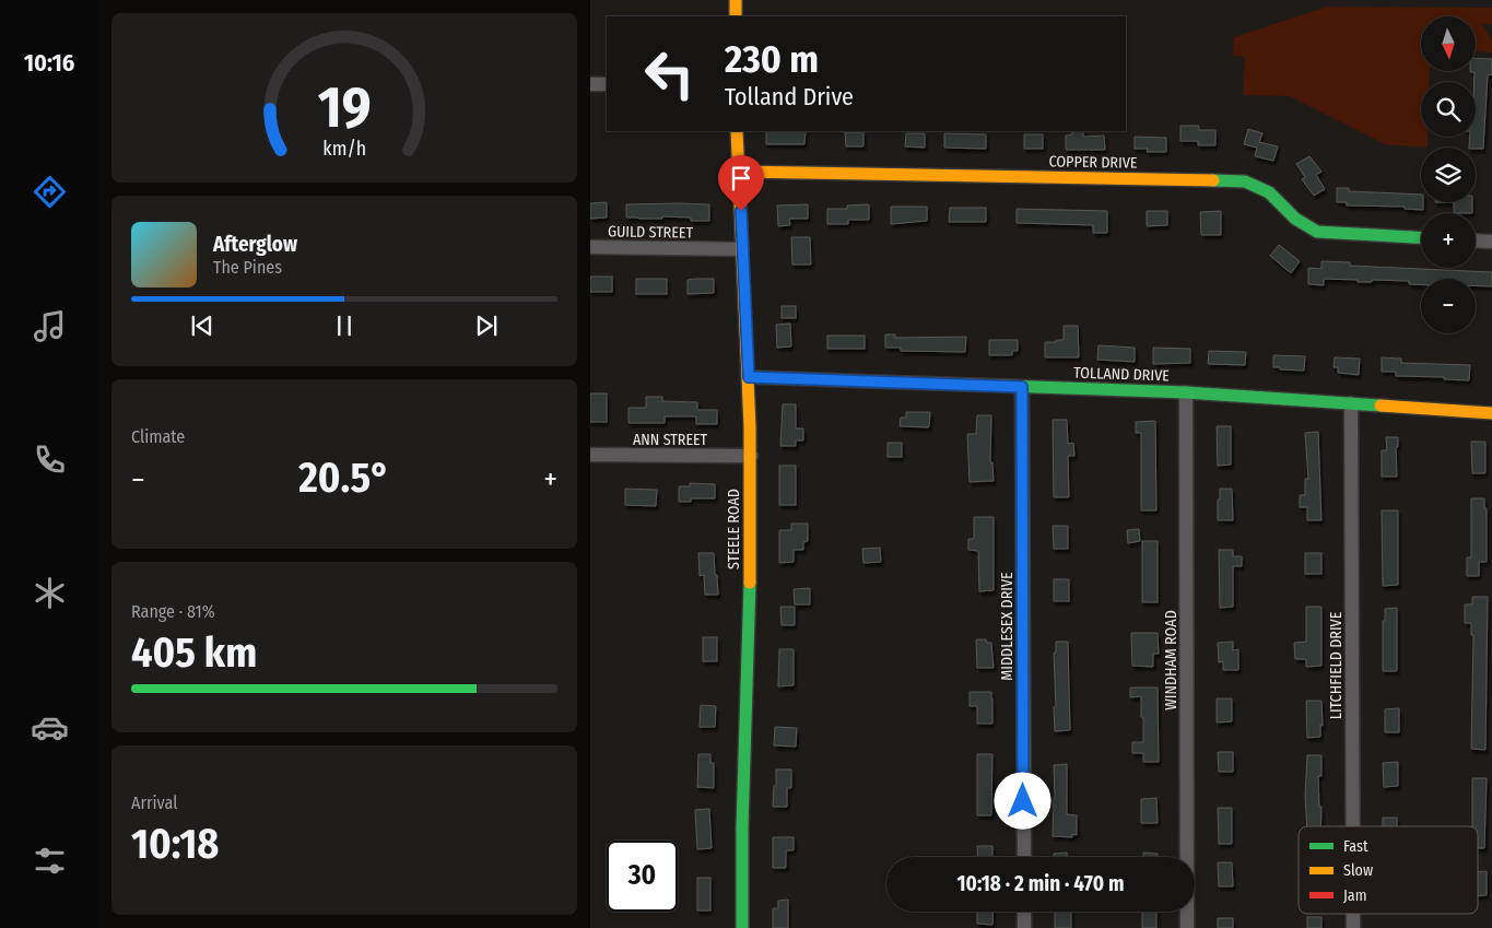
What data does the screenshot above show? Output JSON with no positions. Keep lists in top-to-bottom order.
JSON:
{
  "streets": {
    "street": [
      "COPPER DRIVE",
      "GUILD STREET",
      "TOLLAND DRIVE",
      "ANN STREET",
      "STEELE ROAD",
      "MIDDLESEX DRIVE",
      "WINDHAM ROAD",
      "LITCHFIELD DRIVE"
    ]
  },
  "crossings": [
    ["COPPER DRIVE", "STEELE ROAD"],
    ["GUILD STREET", "STEELE ROAD"],
    ["TOLLAND DRIVE", "STEELE ROAD"],
    ["TOLLAND DRIVE", "MIDDLESEX DRIVE"],
    ["TOLLAND DRIVE", "WINDHAM ROAD"],
    ["TOLLAND DRIVE", "LITCHFIELD DRIVE"],
    ["ANN STREET", "STEELE ROAD"]
  ],
  "legend": ["Fast", "Slow", "Jam"],
  "north": "bottom",
  "page": {
    "tabs": "10:16",
    "map_buttons": ["+", "−"],
    "turn": ["230 m", "Tolland Drive"],
    "song": ["Afterglow", "The Pines"],
    "tile": [
      "Climate",
      ["Range · 81%", "405 km"],
      ["Arrival", "10:18"]
    ],
    "heat": ["−", "20.5°", "+"],
    "limit": "30",
    "trip": "10:18 · 2 min · 470 m",
    "gauge": ["19", "km/h"]
  }
}
